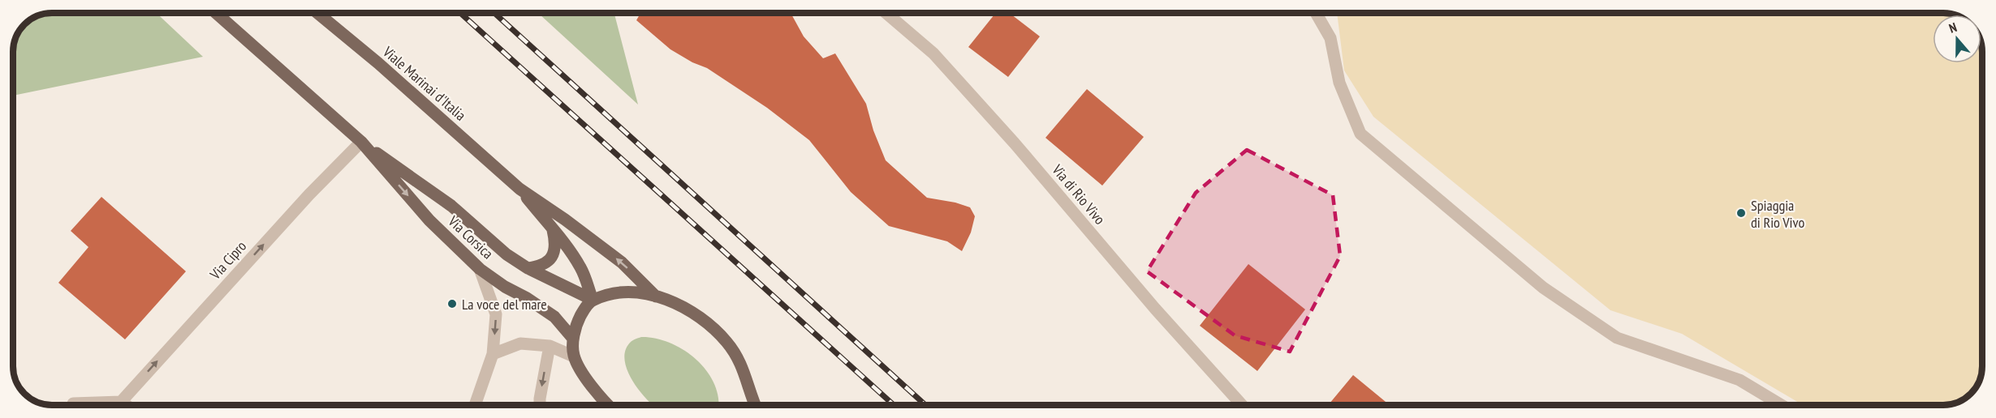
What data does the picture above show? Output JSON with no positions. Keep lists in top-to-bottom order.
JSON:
{
  "streets": {
    "main road": ["Viale Marinai d'Italia", "Via Corsica"],
    "street": ["Via di Rio Vivo", "Via Cipro"]
  },
  "crossings": [
    ["Viale Marinai d'Italia", "Via Corsica"],
    ["Via Corsica", "Via Cipro"]
  ],
  "one_way": ["Via Cipro"],
  "places": ["Spiaggia di Rio Vivo", "La voce del mare"],
  "north": "top"
}
